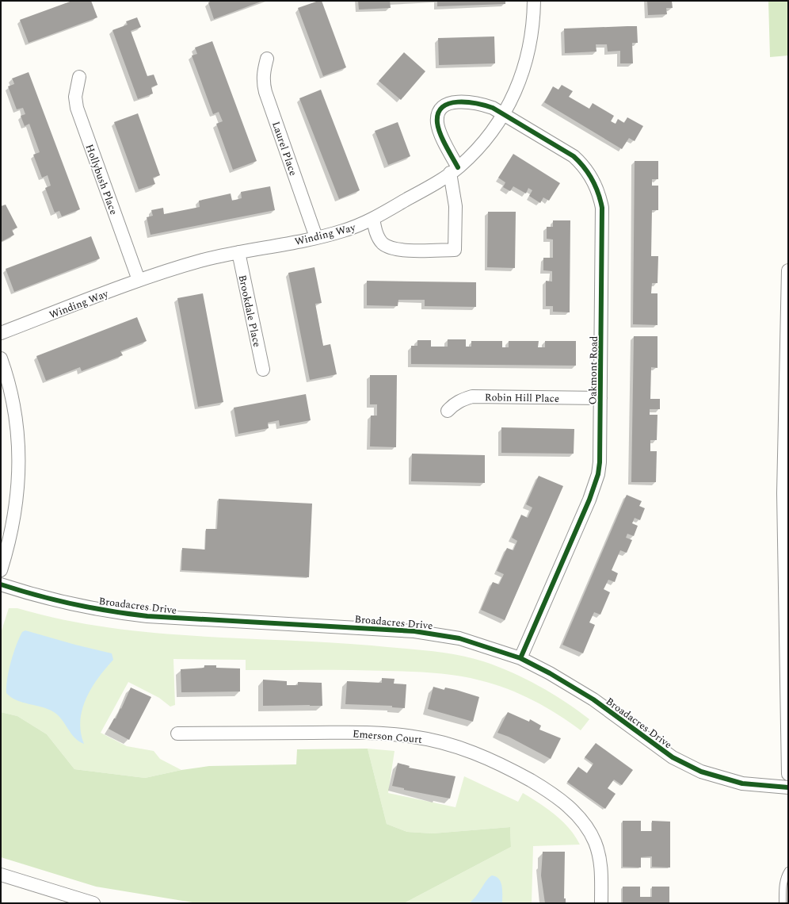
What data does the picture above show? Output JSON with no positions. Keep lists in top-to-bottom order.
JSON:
{
  "streets": {
    "street": [
      "Laurel Place",
      "Hollybush Place",
      "Winding Way",
      "Brookdale Place",
      "Oakmont Road",
      "Robin Hill Place",
      "Broadacres Drive",
      "Emerson Court"
    ]
  },
  "crossings": [
    ["Laurel Place", "Winding Way"],
    ["Hollybush Place", "Winding Way"],
    ["Winding Way", "Brookdale Place"],
    ["Winding Way", "Oakmont Road"],
    ["Oakmont Road", "Robin Hill Place"],
    ["Oakmont Road", "Broadacres Drive"]
  ]
}
